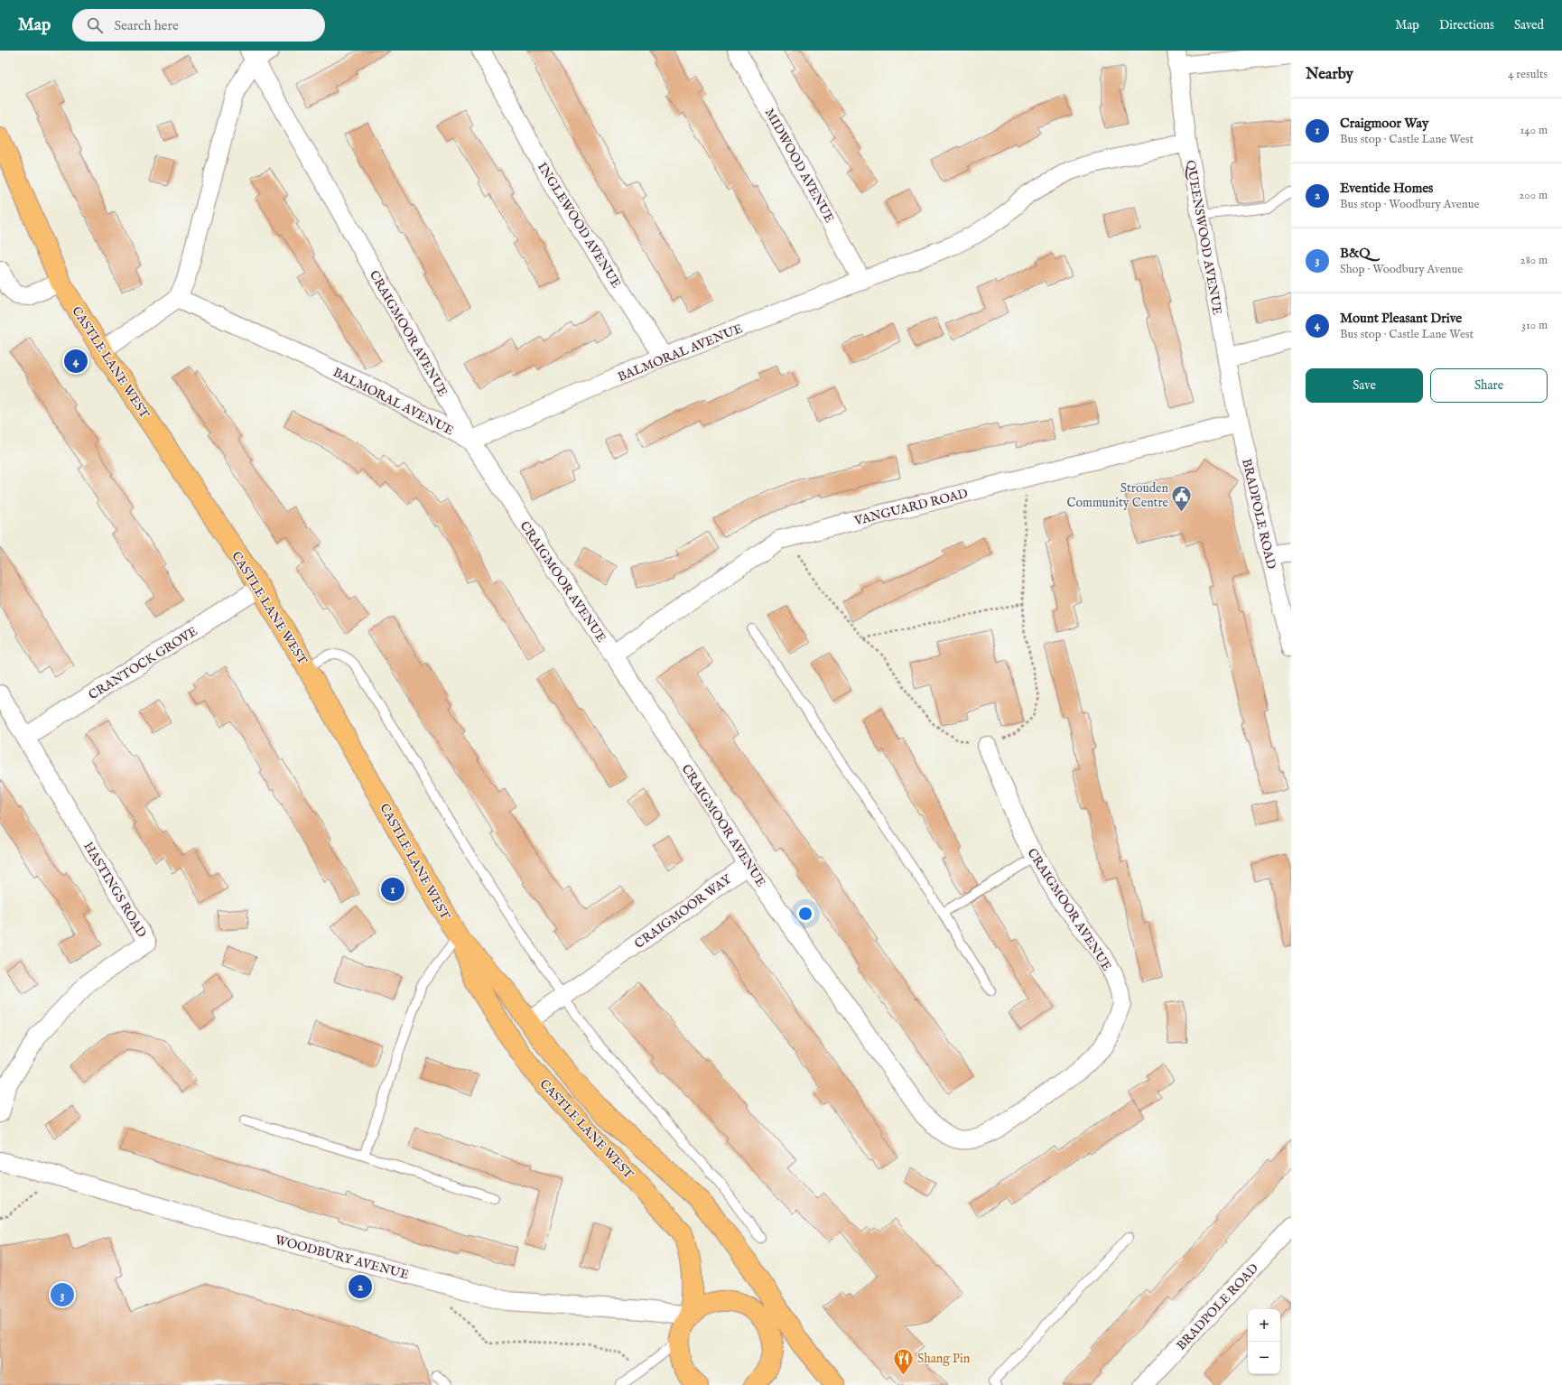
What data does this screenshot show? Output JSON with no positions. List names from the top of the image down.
{
  "streets": {
    "main road": ["CASTLE LANE WEST"],
    "street": [
      "MIDWOOD AVENUE",
      "INGLEWOOD AVENUE",
      "QUEENSWOOD AVENUE",
      "CRAIGMOOR AVENUE",
      "BALMORAL AVENUE",
      "VANGUARD ROAD",
      "BRADPOLE ROAD",
      "CRANTOCK GROVE",
      "HASTINGS ROAD",
      "CRAIGMOOR WAY",
      "WOODBURY AVENUE"
    ]
  },
  "crossings": [
    ["MIDWOOD AVENUE", "BALMORAL AVENUE"],
    ["INGLEWOOD AVENUE", "BALMORAL AVENUE"],
    ["QUEENSWOOD AVENUE", "BALMORAL AVENUE"],
    ["QUEENSWOOD AVENUE", "VANGUARD ROAD"],
    ["QUEENSWOOD AVENUE", "BRADPOLE ROAD"],
    ["CRAIGMOOR AVENUE", "BALMORAL AVENUE"],
    ["CRAIGMOOR AVENUE", "VANGUARD ROAD"],
    ["CRAIGMOOR AVENUE", "CRAIGMOOR WAY"],
    ["CASTLE LANE WEST", "CRANTOCK GROVE"],
    ["CASTLE LANE WEST", "CRAIGMOOR WAY"],
    ["CASTLE LANE WEST", "WOODBURY AVENUE"],
    ["VANGUARD ROAD", "BRADPOLE ROAD"],
    ["CRANTOCK GROVE", "HASTINGS ROAD"]
  ],
  "places": {
    "public building": ["Strouden Community Centre"],
    "restaurant": ["Shang Pin"]
  },
  "page": {
    "header": "Map",
    "search": "Search here",
    "nav": ["Map", "Directions", "Saved"],
    "heading": ["Nearby", "4 results"],
    "list": [
      {
        "mark": "1",
        "name": "Craigmoor Way",
        "note": "Bus stop · Castle Lane West",
        "value": "140 m"
      },
      {
        "mark": "2",
        "name": "Eventide Homes",
        "note": "Bus stop · Woodbury Avenue",
        "value": "200 m"
      },
      {
        "mark": "3",
        "name": "B&Q",
        "note": "Shop · Woodbury Avenue",
        "value": "280 m"
      },
      {
        "mark": "4",
        "name": "Mount Pleasant Drive",
        "note": "Bus stop · Castle Lane West",
        "value": "310 m"
      }
    ],
    "pins": [
      "4",
      "1",
      "2",
      "3"
    ],
    "buttons": ["Save", "Share"],
    "map_buttons": ["+", "−"]
  }
}
